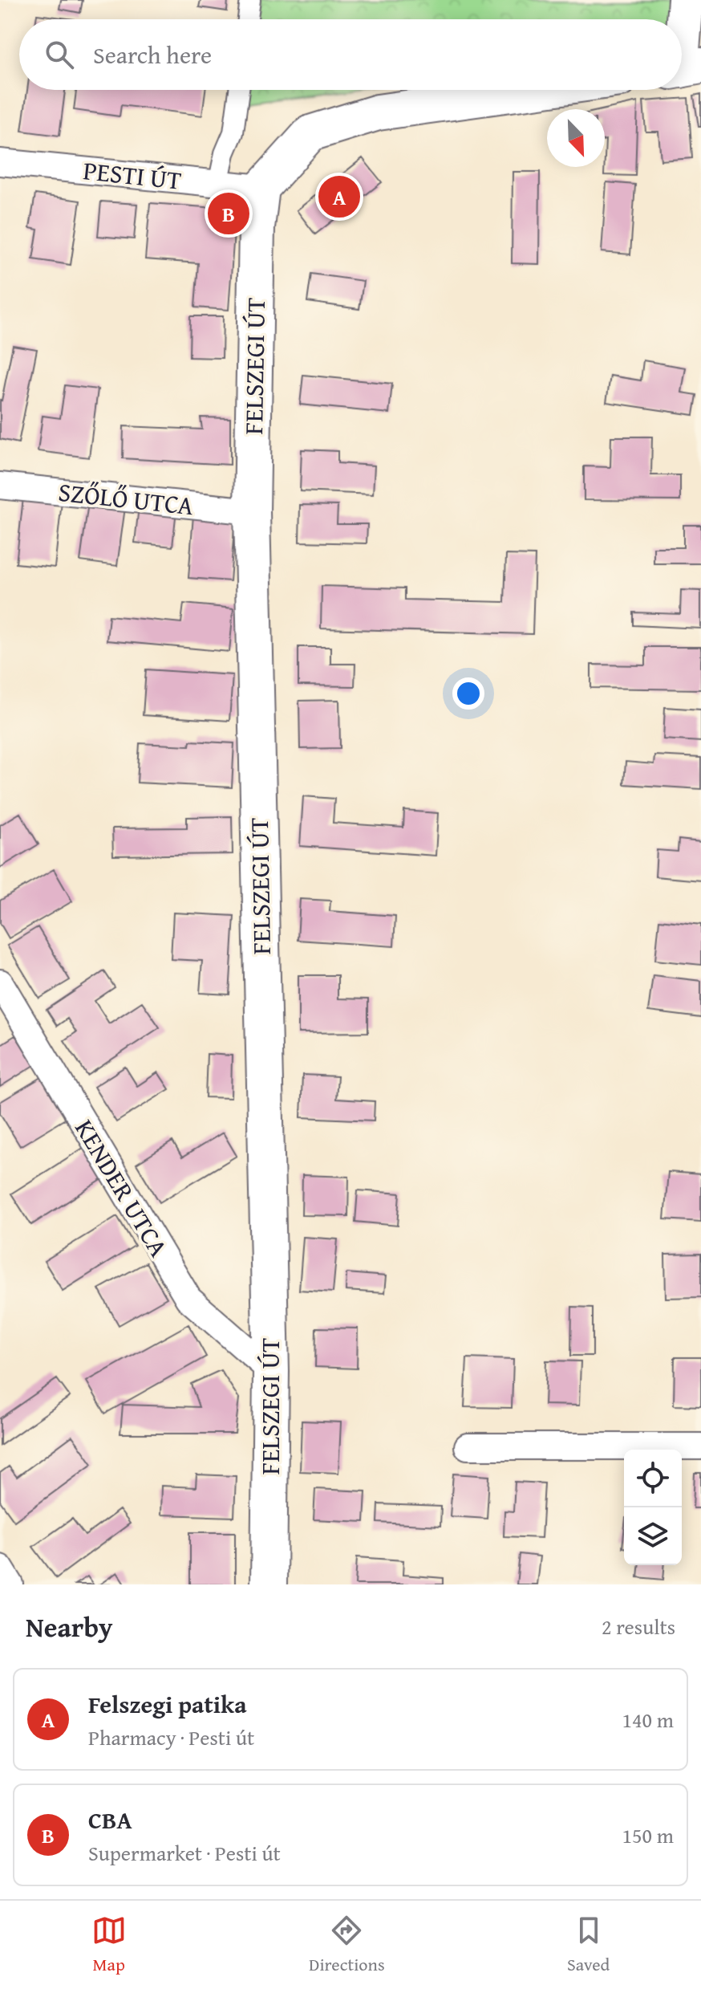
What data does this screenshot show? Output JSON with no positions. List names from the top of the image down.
{
  "streets": {
    "main road": ["FELSZEGI ÚT"],
    "street": ["PESTI ÚT", "SZŐLŐ UTCA", "KENDER UTCA"]
  },
  "crossings": [
    ["PESTI ÚT", "FELSZEGI ÚT"],
    ["FELSZEGI ÚT", "SZŐLŐ UTCA"],
    ["FELSZEGI ÚT", "KENDER UTCA"]
  ],
  "north": "bottom right",
  "page": {
    "search": "Search here",
    "pins": ["A", "B"],
    "heading": ["Nearby", "2 results"],
    "list": [
      {
        "mark": "A",
        "name": "Felszegi patika",
        "note": "Pharmacy · Pesti út",
        "value": "140 m"
      },
      {
        "mark": "B",
        "name": "CBA",
        "note": "Supermarket · Pesti út",
        "value": "150 m"
      }
    ],
    "nav": ["Map", "Directions", "Saved"]
  }
}
